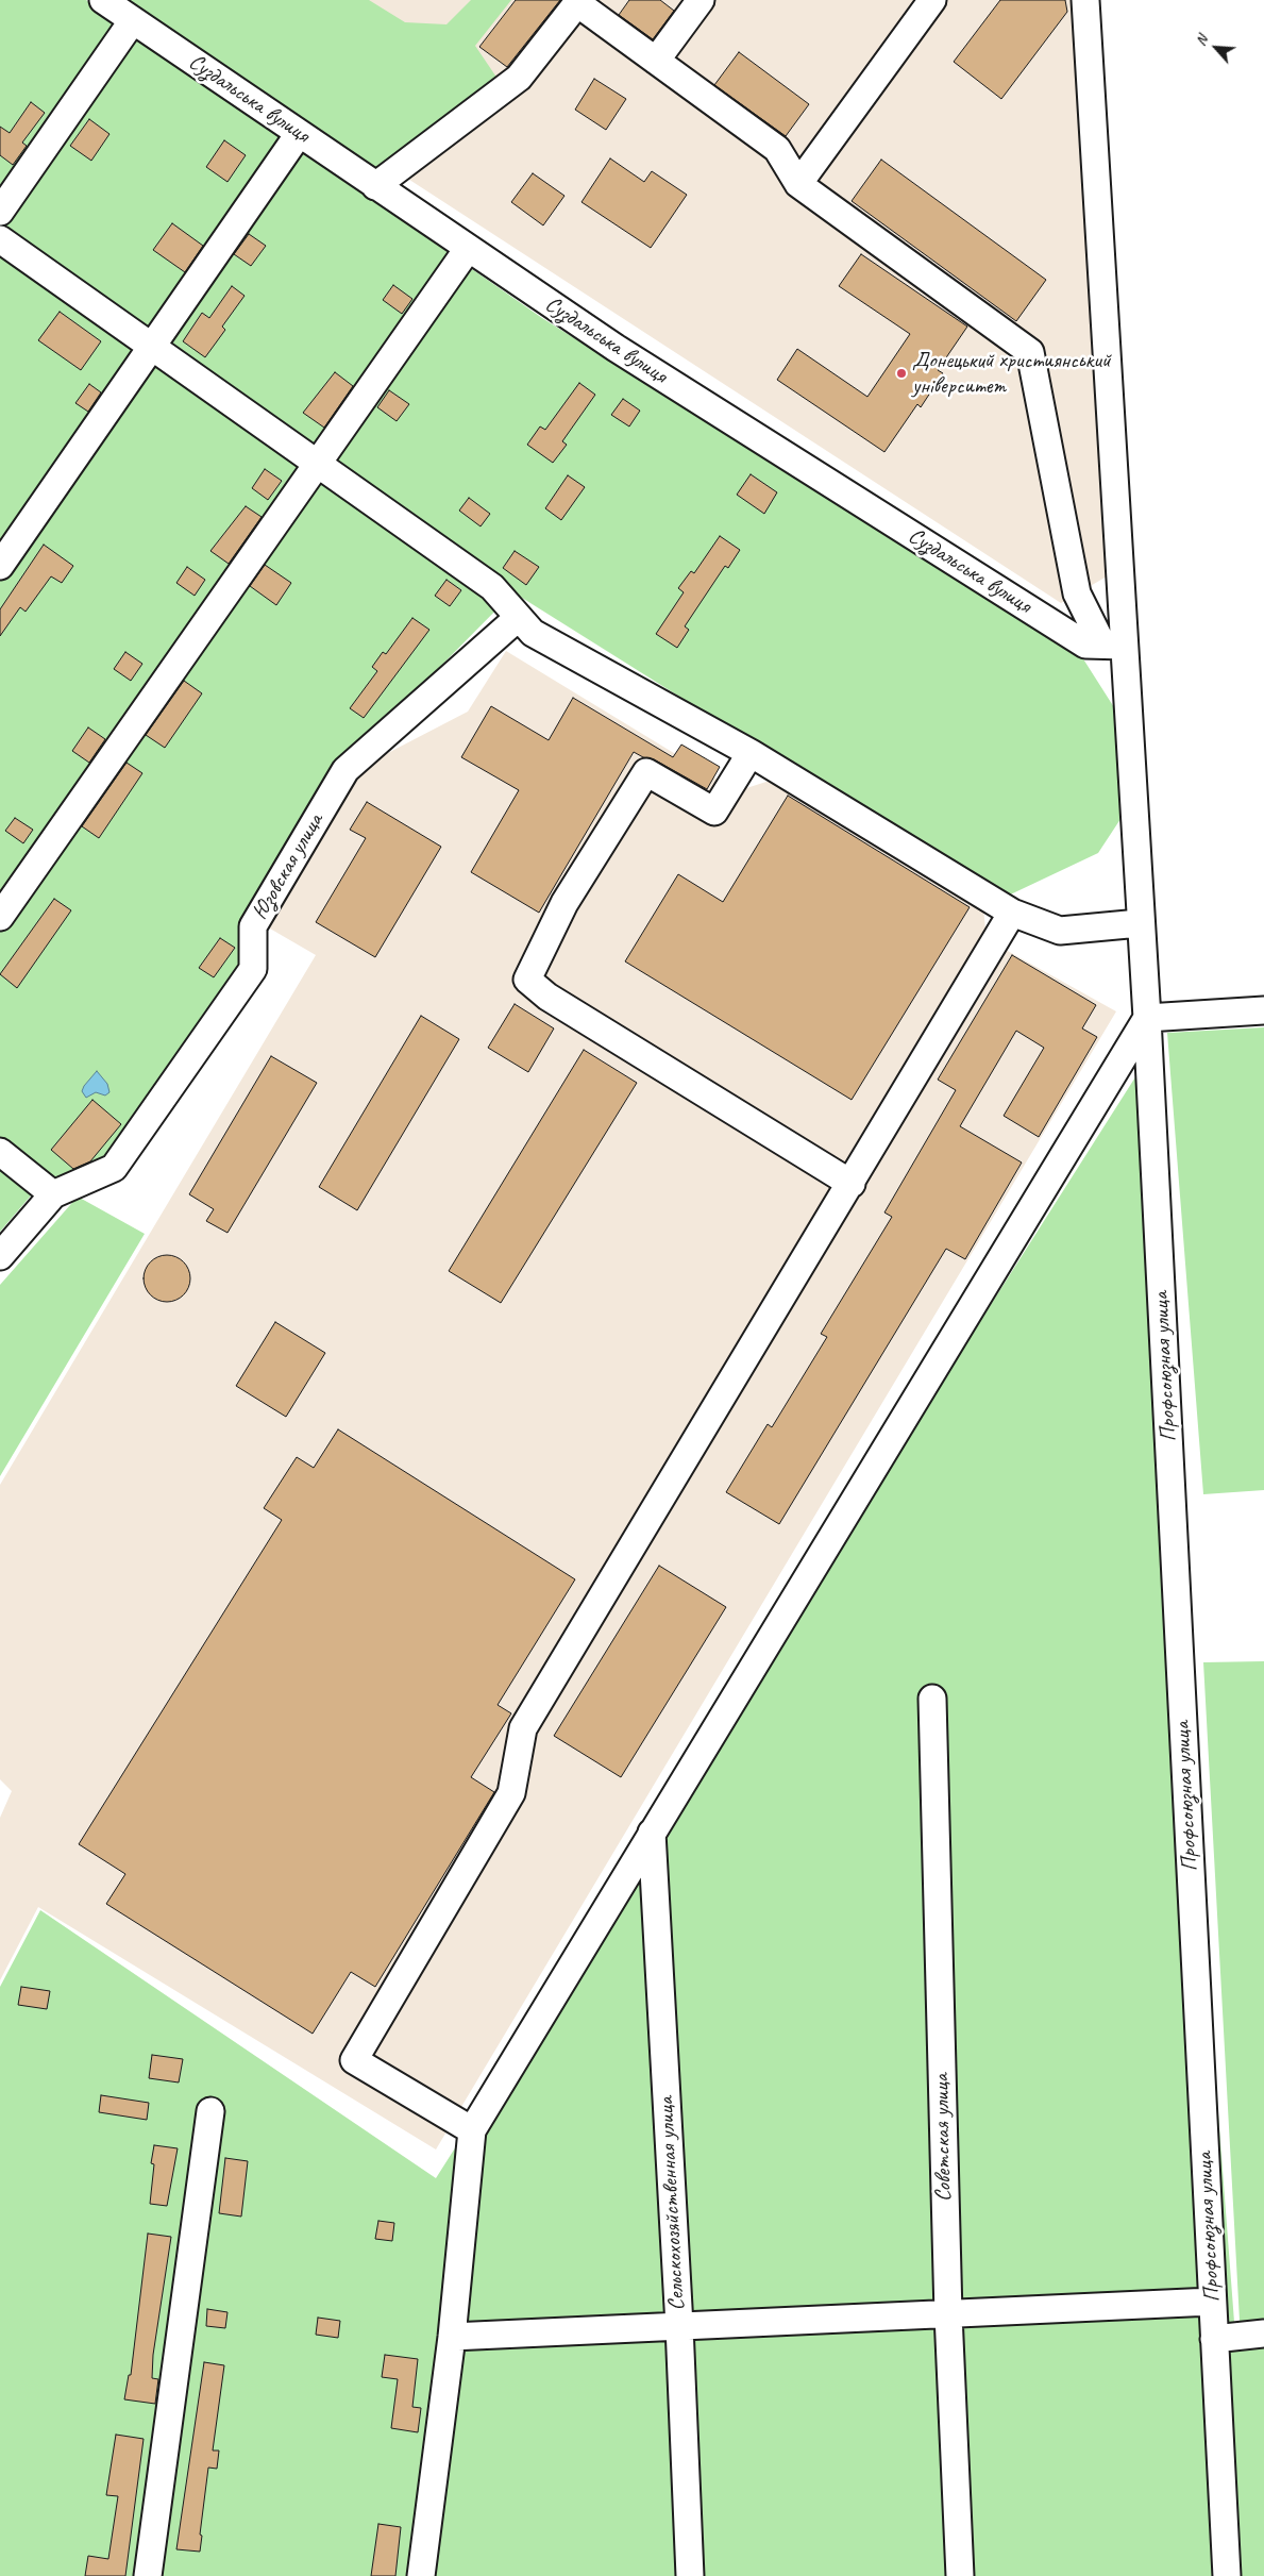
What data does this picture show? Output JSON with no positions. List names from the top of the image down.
{
  "streets": {
    "street": [
      "Суздальська вулиця",
      "Юзовская улица",
      "Профсоюзная улица",
      "Советская улица",
      "Сельскохозяйственная улица"
    ]
  },
  "crossings": [
    ["Суздальська вулиця", "Профсоюзная улица"]
  ],
  "places": ["Донецький християнський університет"],
  "north": "top left"
}
